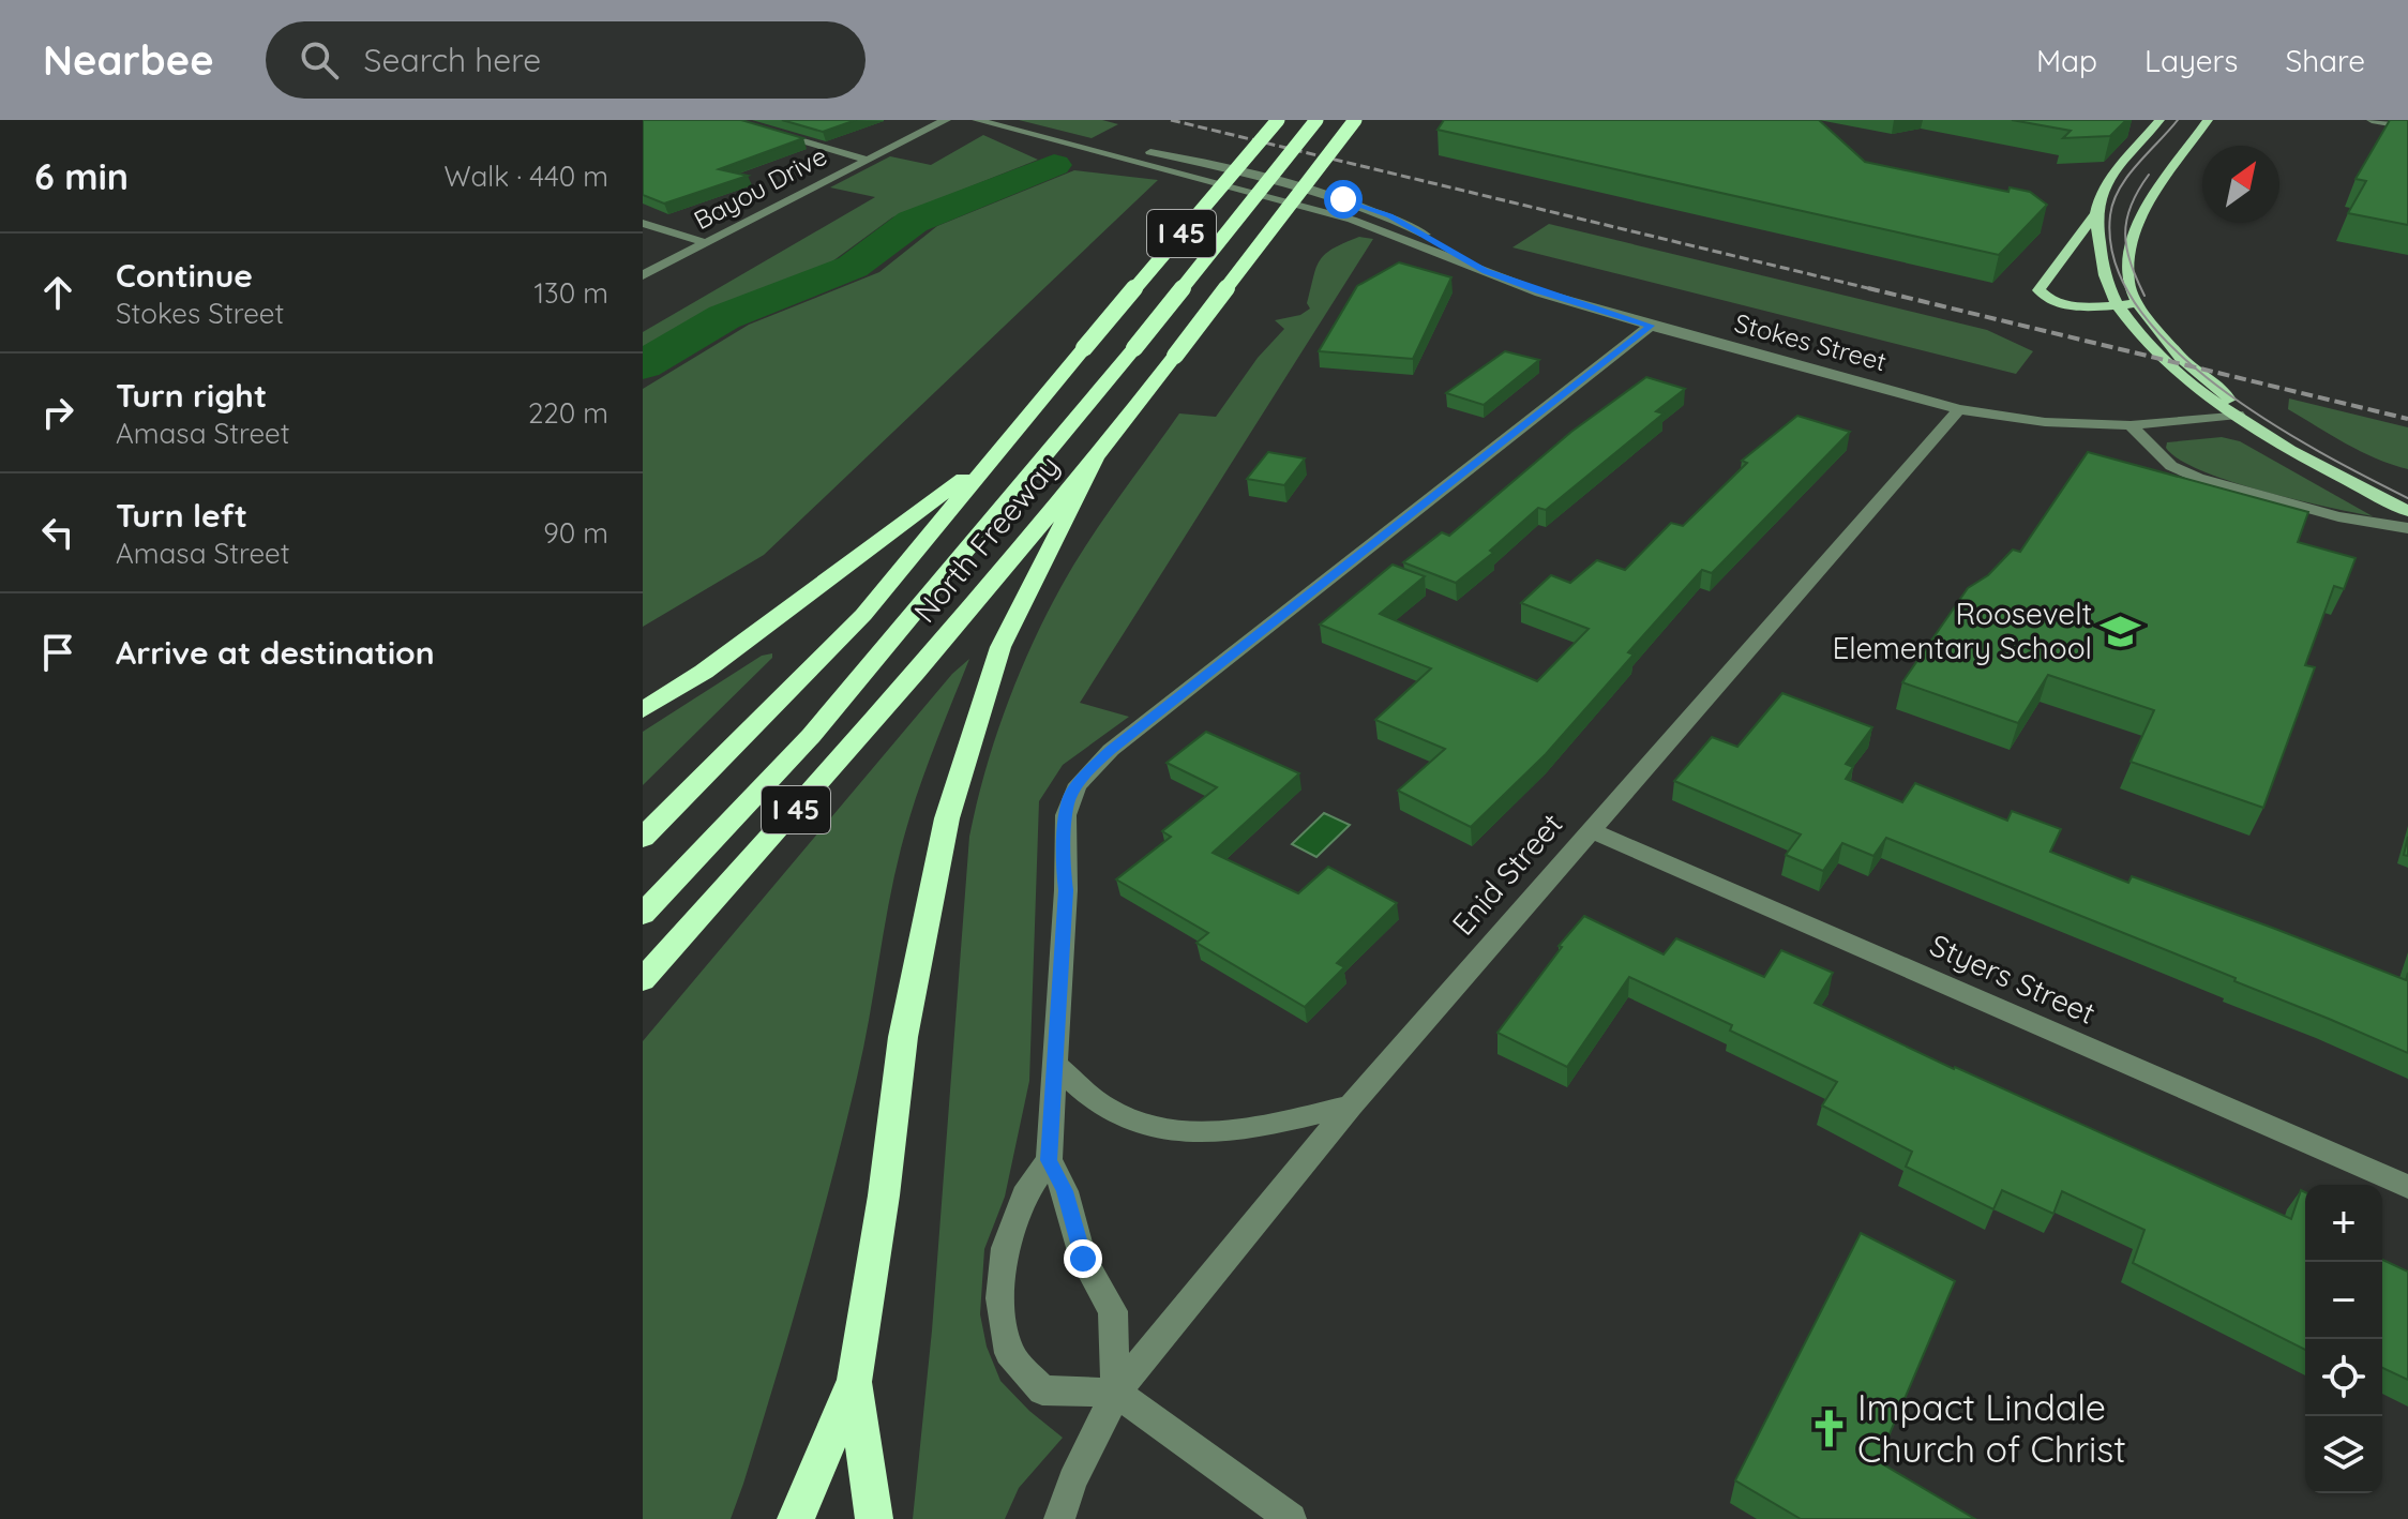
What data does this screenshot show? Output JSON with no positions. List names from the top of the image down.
{
  "streets": {
    "highway": ["I 45", "North Freeway"],
    "street": [
      "Bayou Drive",
      "Stokes Street",
      "Enid Street",
      "Styers Street"
    ]
  },
  "crossings": [
    ["Stokes Street", "Enid Street"],
    ["Enid Street", "Styers Street"]
  ],
  "places": {
    "school or university": ["Roosevelt Elementary School"],
    "church": ["Impact Lindale Church of Christ"]
  },
  "north": "top right",
  "page": {
    "header": "Nearbee",
    "search": "Search here",
    "nav": ["Map", "Layers", "Share"],
    "heading": ["6 min", "Walk · 440 m"],
    "list": [
      ["Continue", "Stokes Street", "130 m"],
      ["Turn right", "Amasa Street", "220 m"],
      ["Turn left", "Amasa Street", "90 m"],
      "Arrive at destination"
    ],
    "map_buttons": ["+", "−"]
  }
}
